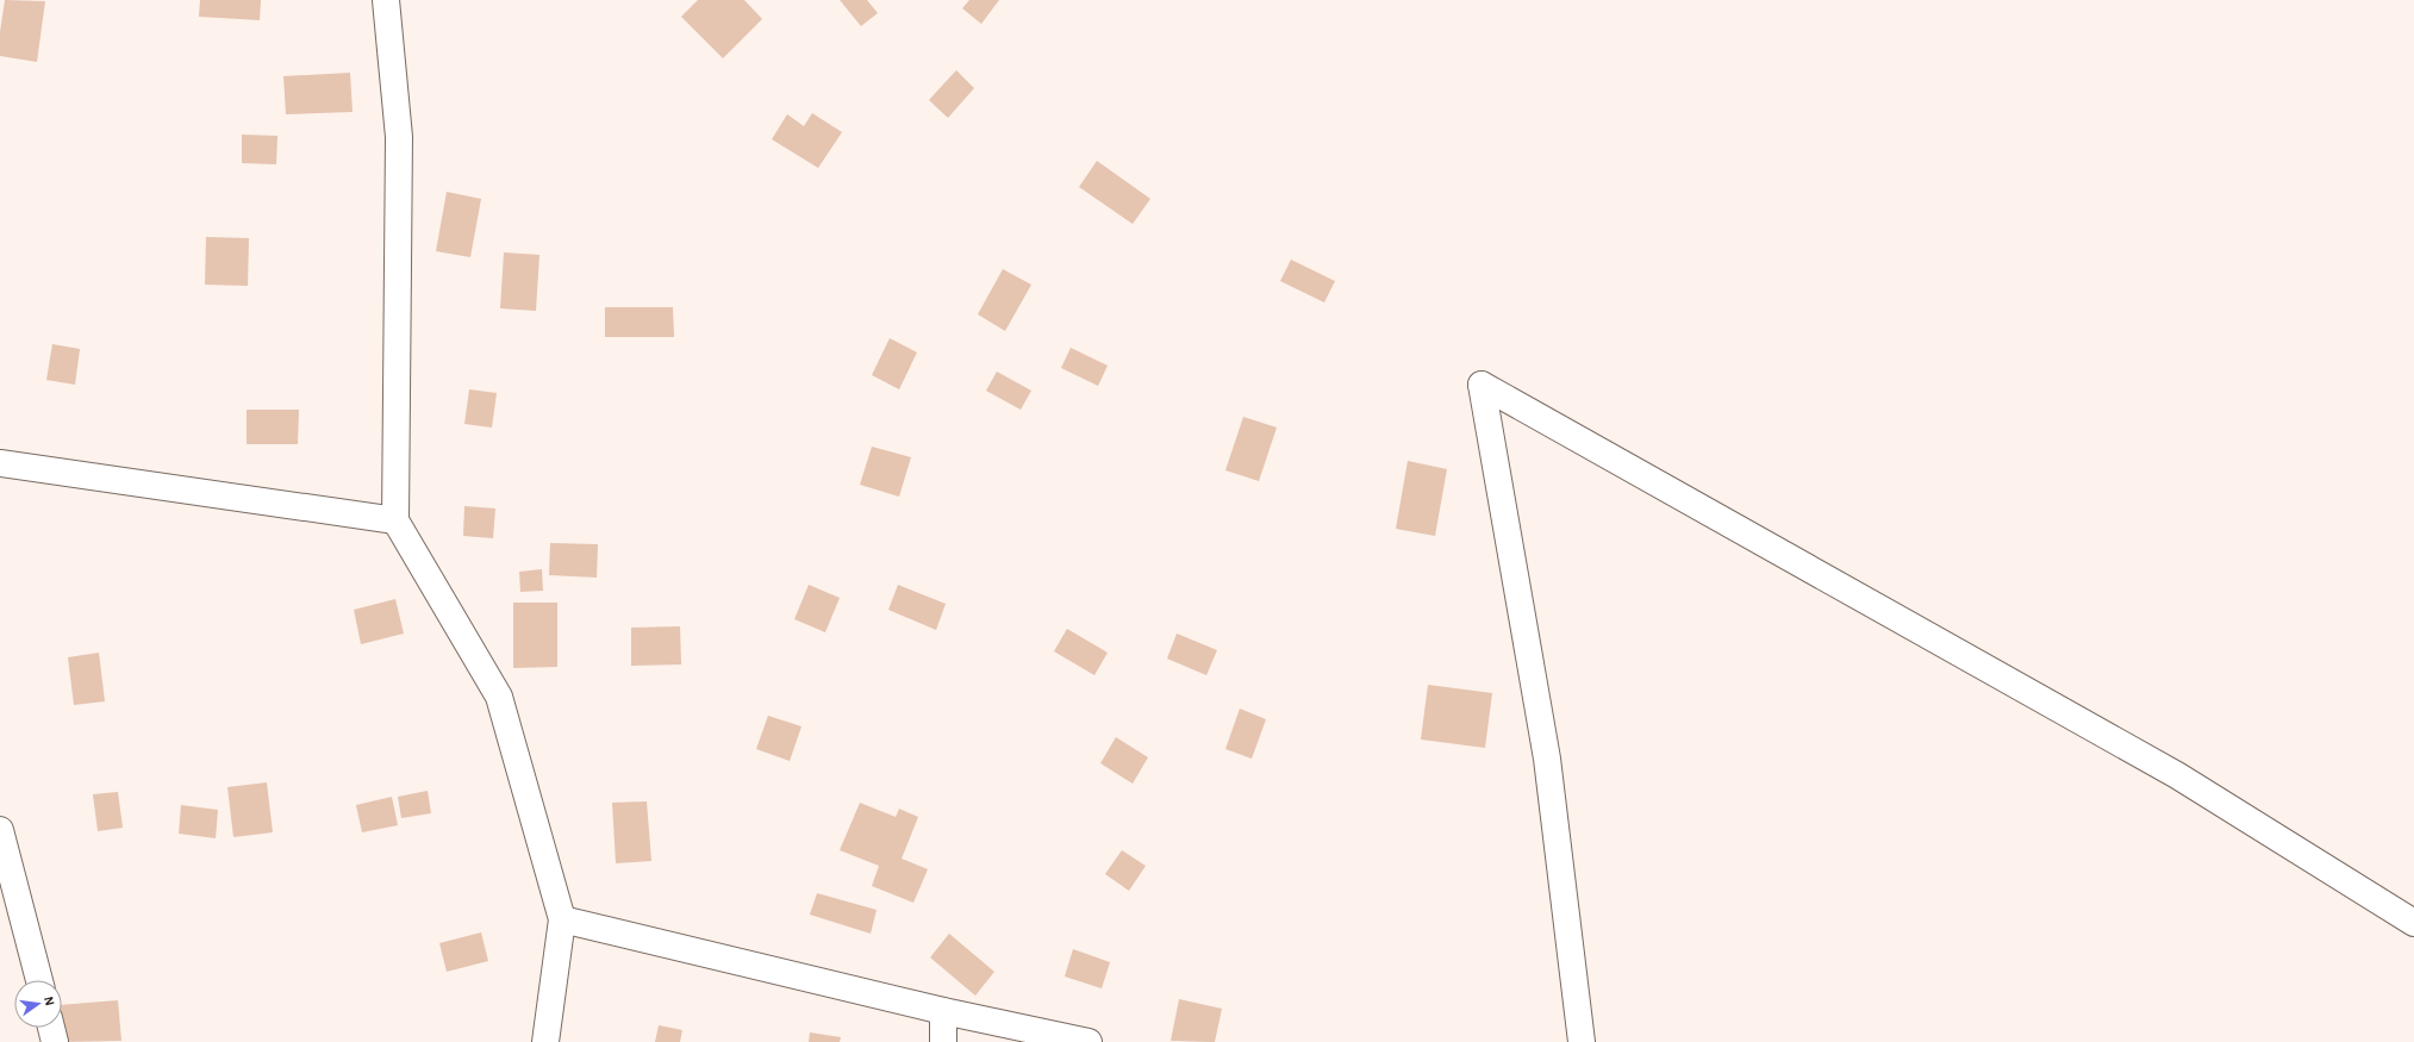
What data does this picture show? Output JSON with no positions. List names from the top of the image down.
{
  "north": "right"
}
